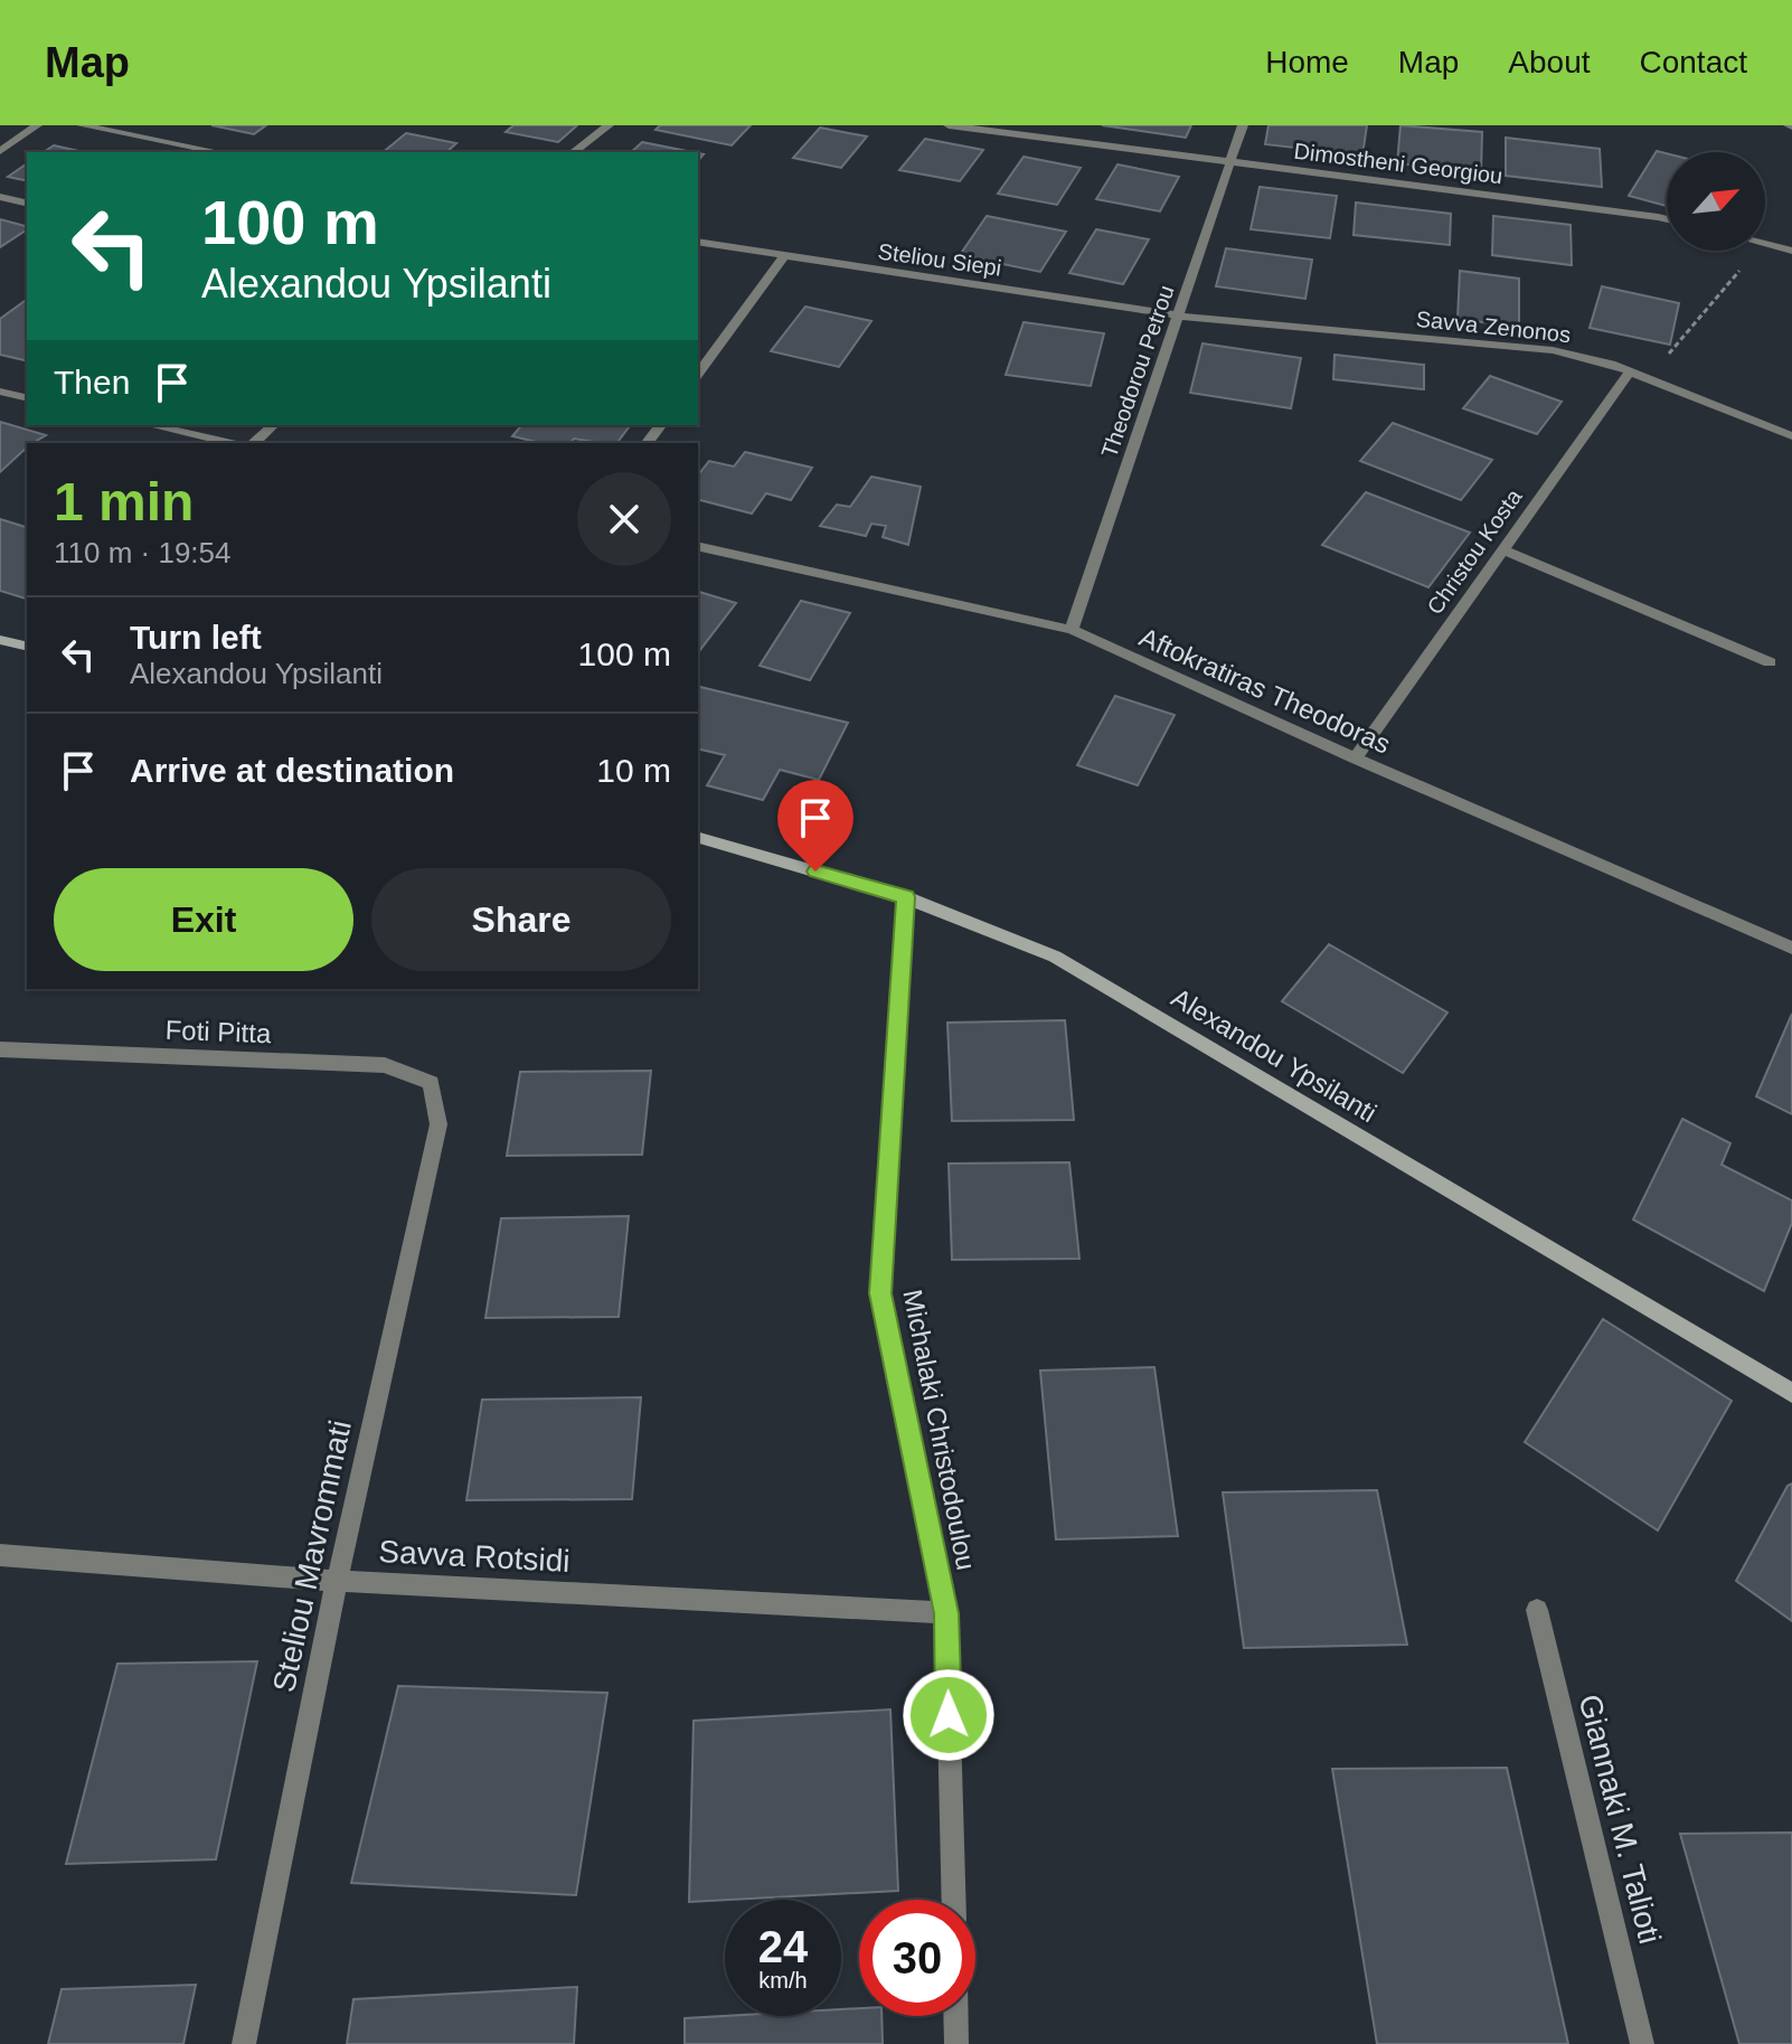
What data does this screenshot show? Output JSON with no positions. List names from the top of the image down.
{
  "streets": {
    "main road": ["Alexandou Ypsilanti"],
    "street": [
      "Dimostheni Georgiou",
      "Steliou Siepi",
      "Savva Zenonos",
      "Theodorou Petrou",
      "Christou Kosta",
      "Aftokratiras Theodoras",
      "Foti Pitta",
      "Michalaki Christodoulou",
      "Steliou Mavrommati",
      "Savva Rotsidi",
      "Giannaki M. Talioti"
    ]
  },
  "crossings": [
    ["Dimostheni Georgiou", "Theodorou Petrou"],
    ["Steliou Siepi", "Savva Zenonos"],
    ["Steliou Siepi", "Theodorou Petrou"],
    ["Savva Zenonos", "Theodorou Petrou"],
    ["Savva Zenonos", "Christou Kosta"],
    ["Theodorou Petrou", "Aftokratiras Theodoras"],
    ["Christou Kosta", "Aftokratiras Theodoras"],
    ["Foti Pitta", "Steliou Mavrommati"],
    ["Alexandou Ypsilanti", "Michalaki Christodoulou"],
    ["Michalaki Christodoulou", "Savva Rotsidi"],
    ["Steliou Mavrommati", "Savva Rotsidi"]
  ],
  "north": "top right",
  "page": {
    "header": "Map",
    "nav": [
      "Home",
      "Map",
      "About",
      "Contact"
    ],
    "turn": ["100 m", "Alexandou Ypsilanti"],
    "then": "Then",
    "heading": ["1 min", "110 m · 19:54"],
    "list": [
      {
        "name": "Turn left",
        "note": "Alexandou Ypsilanti",
        "value": "100 m"
      },
      {
        "name": "Arrive at destination",
        "value": "10 m"
      }
    ],
    "buttons": ["Exit", "Share"],
    "speed": "24 km/h",
    "limit": "30"
  }
}
